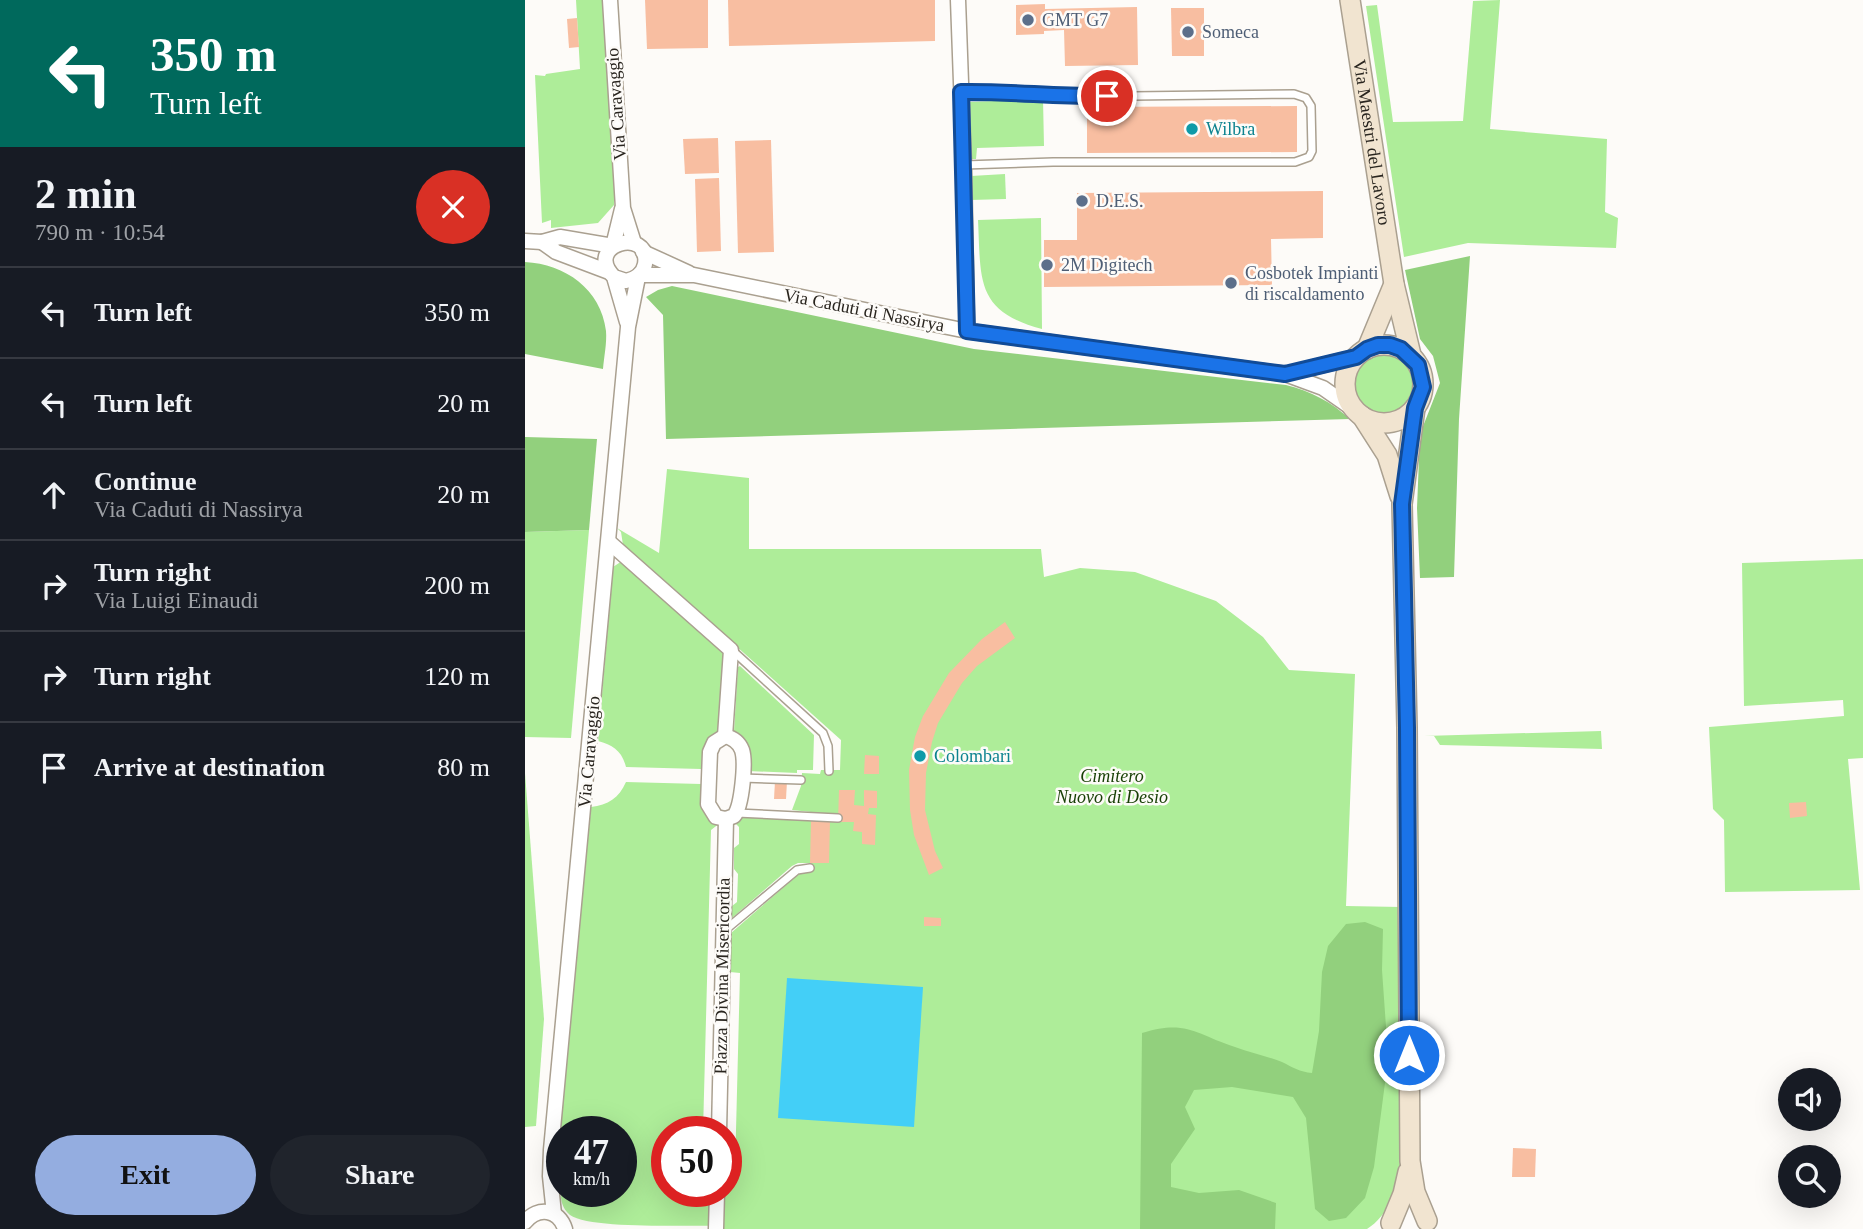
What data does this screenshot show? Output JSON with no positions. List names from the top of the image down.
{
  "streets": {
    "main road": ["Via Maestri del Lavoro"],
    "street": ["Via Caravaggio", "Via Caduti di Nassirya", "Piazza Divina Misericordia"]
  },
  "crossings": [
    ["Via Caravaggio", "Via Caduti di Nassirya"],
    ["Via Maestri del Lavoro", "Via Caduti di Nassirya"]
  ],
  "parks": ["Cimitero Nuovo di Desio"],
  "places": [
    "GMT G7",
    "Someca",
    "Wilbra",
    "D.E.S.",
    "2M Digitech",
    "Cosbotek Impianti di riscaldamento",
    "Colombari"
  ],
  "page": {
    "turn": ["350 m", "Turn left"],
    "heading": ["2 min", "790 m · 10:54"],
    "list": [
      {
        "name": "Turn left",
        "value": "350 m"
      },
      {
        "name": "Turn left",
        "value": "20 m"
      },
      {
        "name": "Continue",
        "note": "Via Caduti di Nassirya",
        "value": "20 m"
      },
      {
        "name": "Turn right",
        "note": "Via Luigi Einaudi",
        "value": "200 m"
      },
      {
        "name": "Turn right",
        "value": "120 m"
      },
      {
        "name": "Arrive at destination",
        "value": "80 m"
      }
    ],
    "speed": "47 km/h",
    "limit": "50",
    "buttons": ["Exit", "Share"]
  }
}
